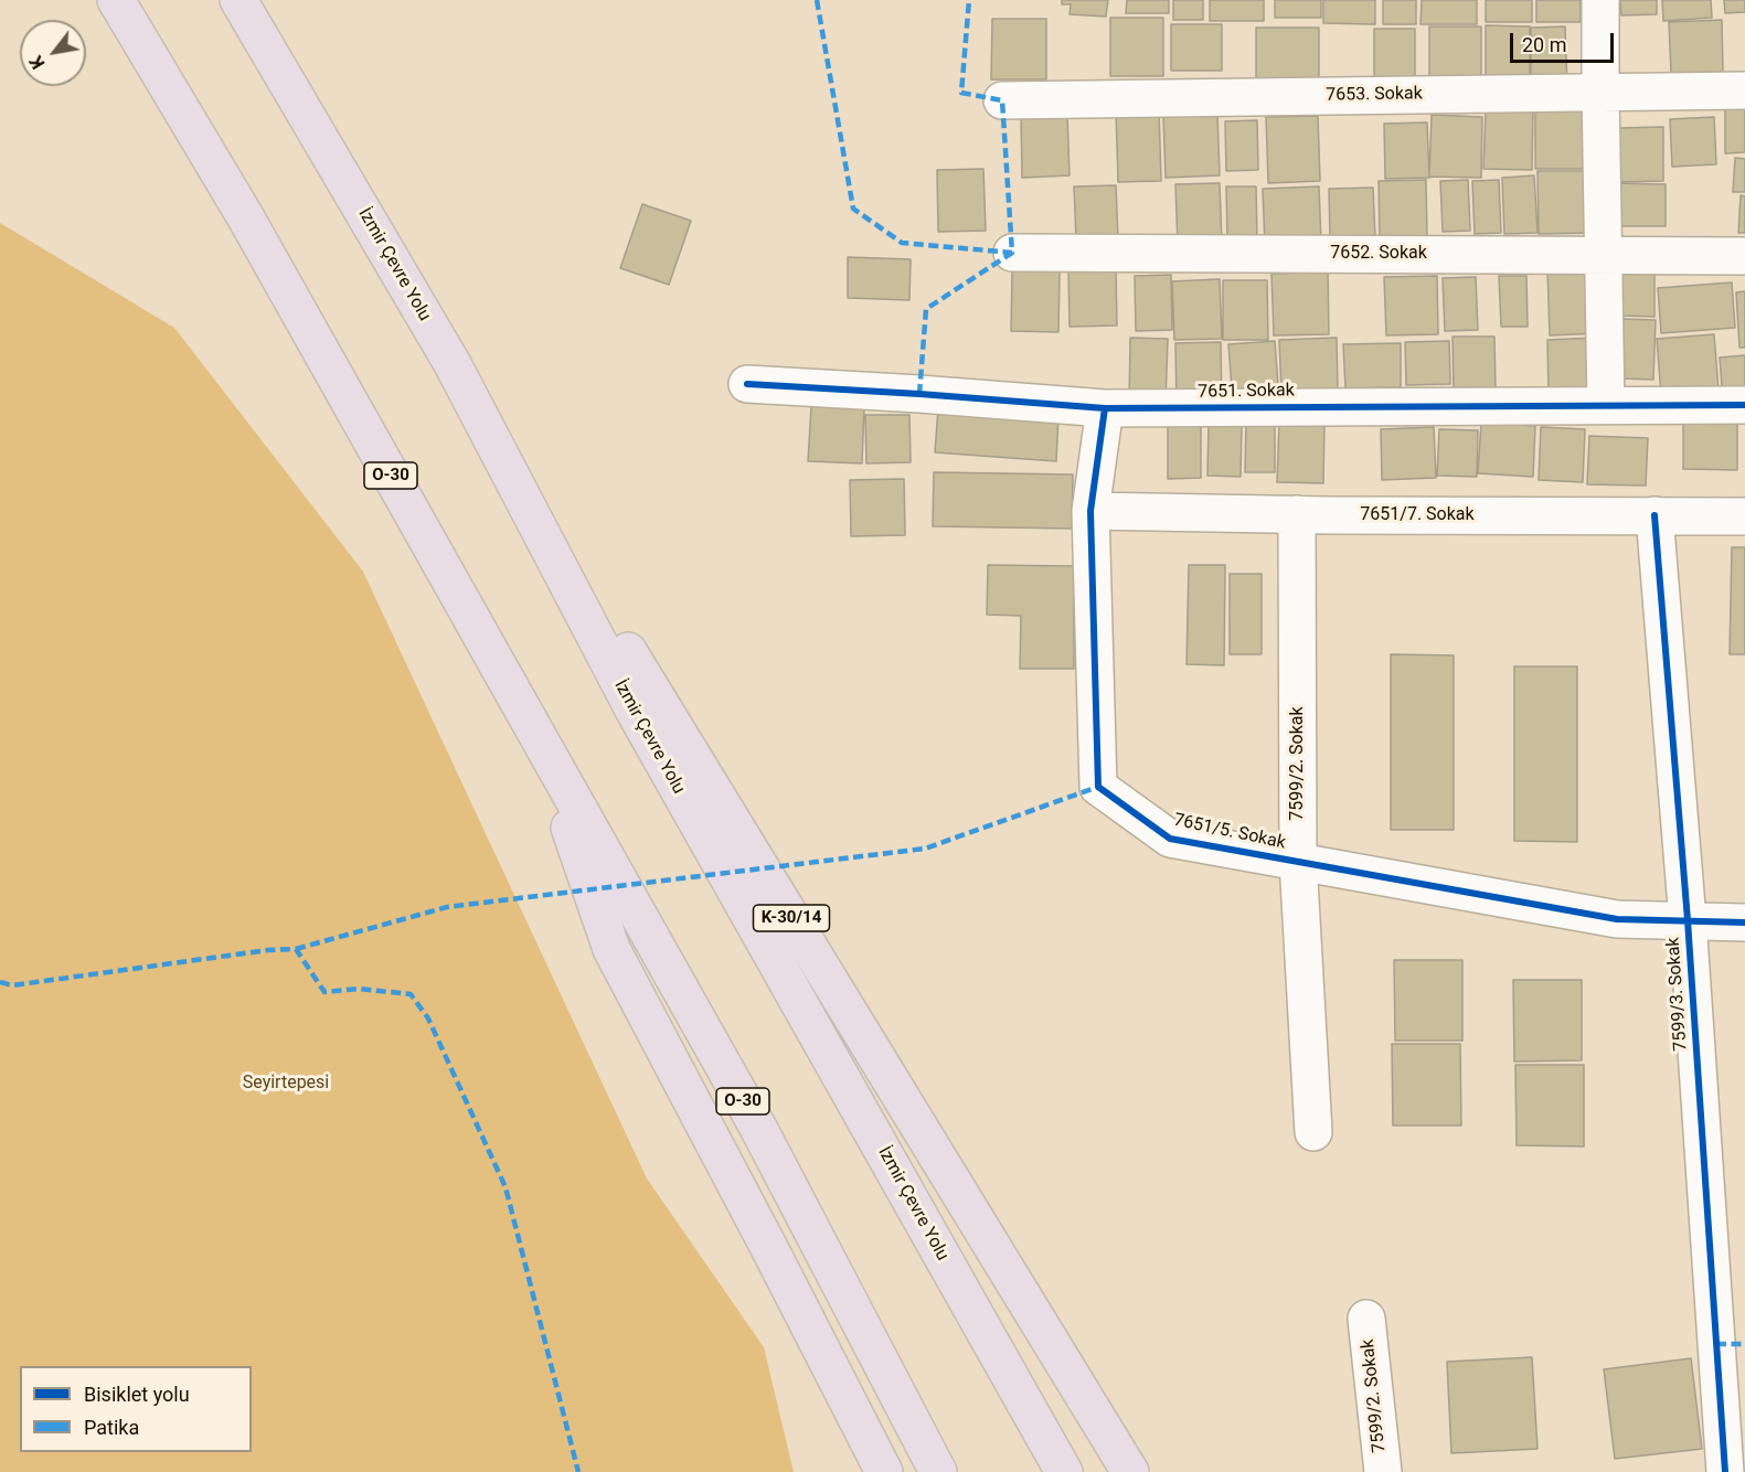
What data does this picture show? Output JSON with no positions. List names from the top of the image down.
{
  "streets": {
    "highway": ["İzmir Çevre Yolu", "O-30", "K-30/14"],
    "street": [
      "7653. Sokak",
      "7652. Sokak",
      "7651. Sokak",
      "7651/7. Sokak",
      "7599/2. Sokak",
      "7651/5. Sokak",
      "7599/3. Sokak"
    ]
  },
  "crossings": [
    ["İzmir Çevre Yolu", "K-30/14"],
    ["7651. Sokak", "7651/5. Sokak"],
    ["7651/7. Sokak", "7599/2. Sokak"],
    ["7651/7. Sokak", "7651/5. Sokak"],
    ["7651/7. Sokak", "7599/3. Sokak"],
    ["7599/2. Sokak", "7651/5. Sokak"],
    ["7651/5. Sokak", "7599/3. Sokak"]
  ],
  "parks": ["Seyirtepesi"],
  "legend": ["Bisiklet yolu", "Patika"],
  "scale_bar": "20 m",
  "north": "bottom left"
}
